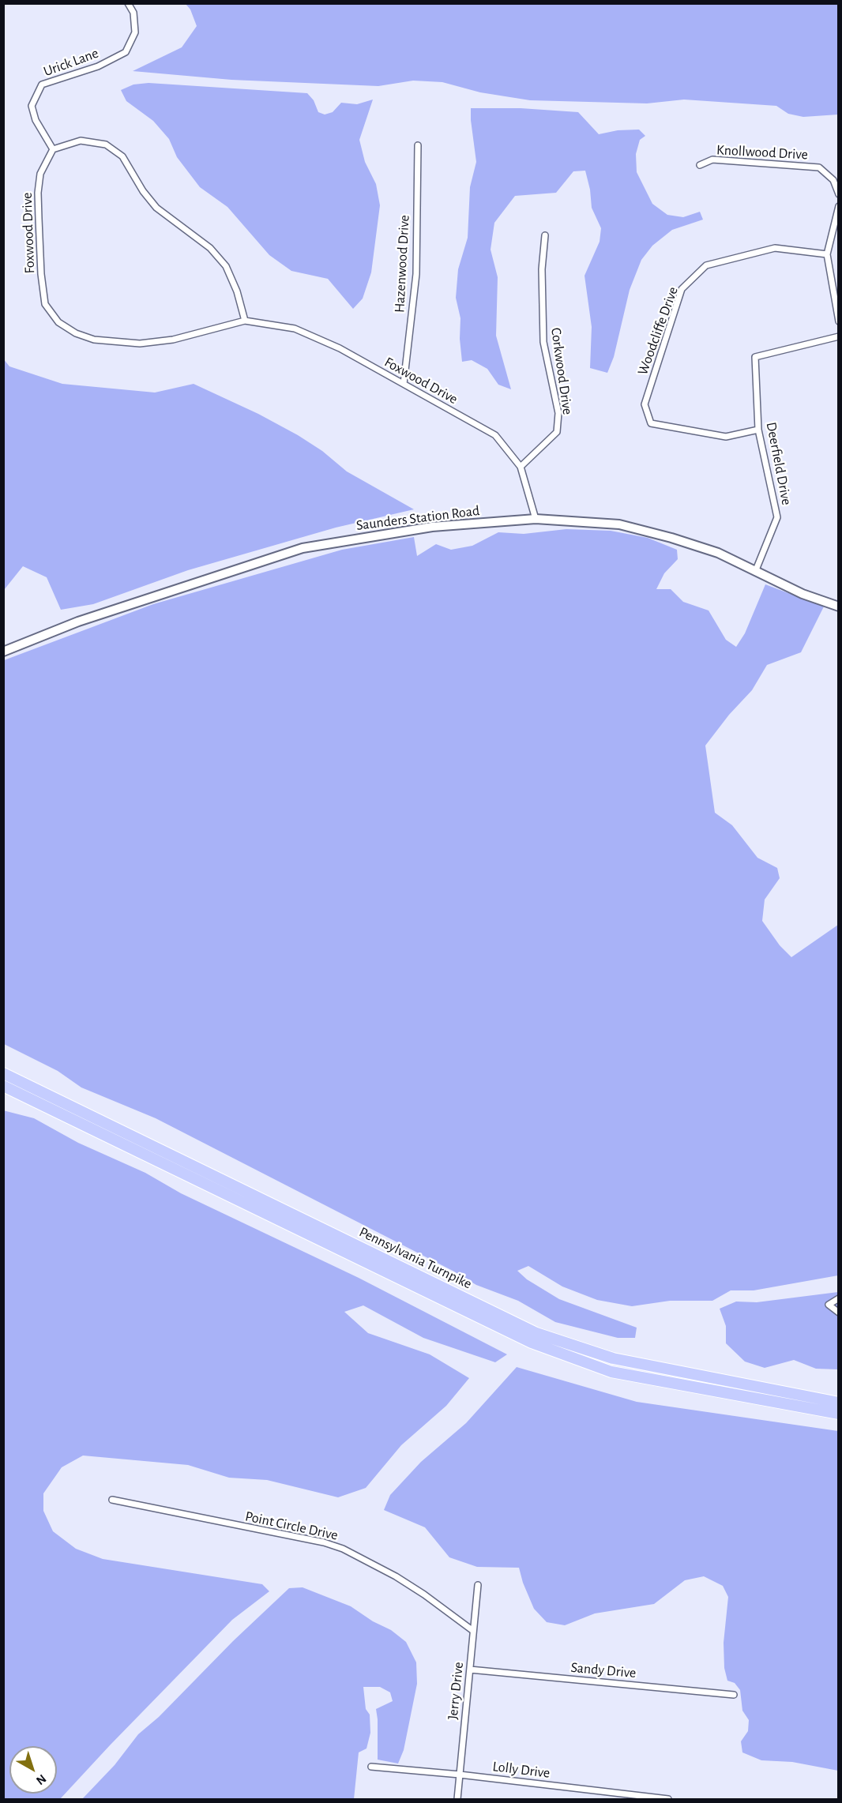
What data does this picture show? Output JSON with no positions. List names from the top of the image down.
{
  "streets": {
    "highway": ["Pennsylvania Turnpike"],
    "street": [
      "Urick Lane",
      "Knollwood Drive",
      "Foxwood Drive",
      "Hazenwood Drive",
      "Woodcliffe Drive",
      "Corkwood Drive",
      "Deerfield Drive",
      "Saunders Station Road",
      "Point Circle Drive",
      "Sandy Drive",
      "Jerry Drive",
      "Lolly Drive"
    ]
  },
  "crossings": [
    ["Urick Lane", "Foxwood Drive"],
    ["Foxwood Drive", "Hazenwood Drive"],
    ["Foxwood Drive", "Corkwood Drive"],
    ["Foxwood Drive", "Saunders Station Road"],
    ["Woodcliffe Drive", "Deerfield Drive"],
    ["Deerfield Drive", "Saunders Station Road"],
    ["Point Circle Drive", "Jerry Drive"],
    ["Sandy Drive", "Jerry Drive"],
    ["Jerry Drive", "Lolly Drive"]
  ],
  "north": "bottom right"
}
